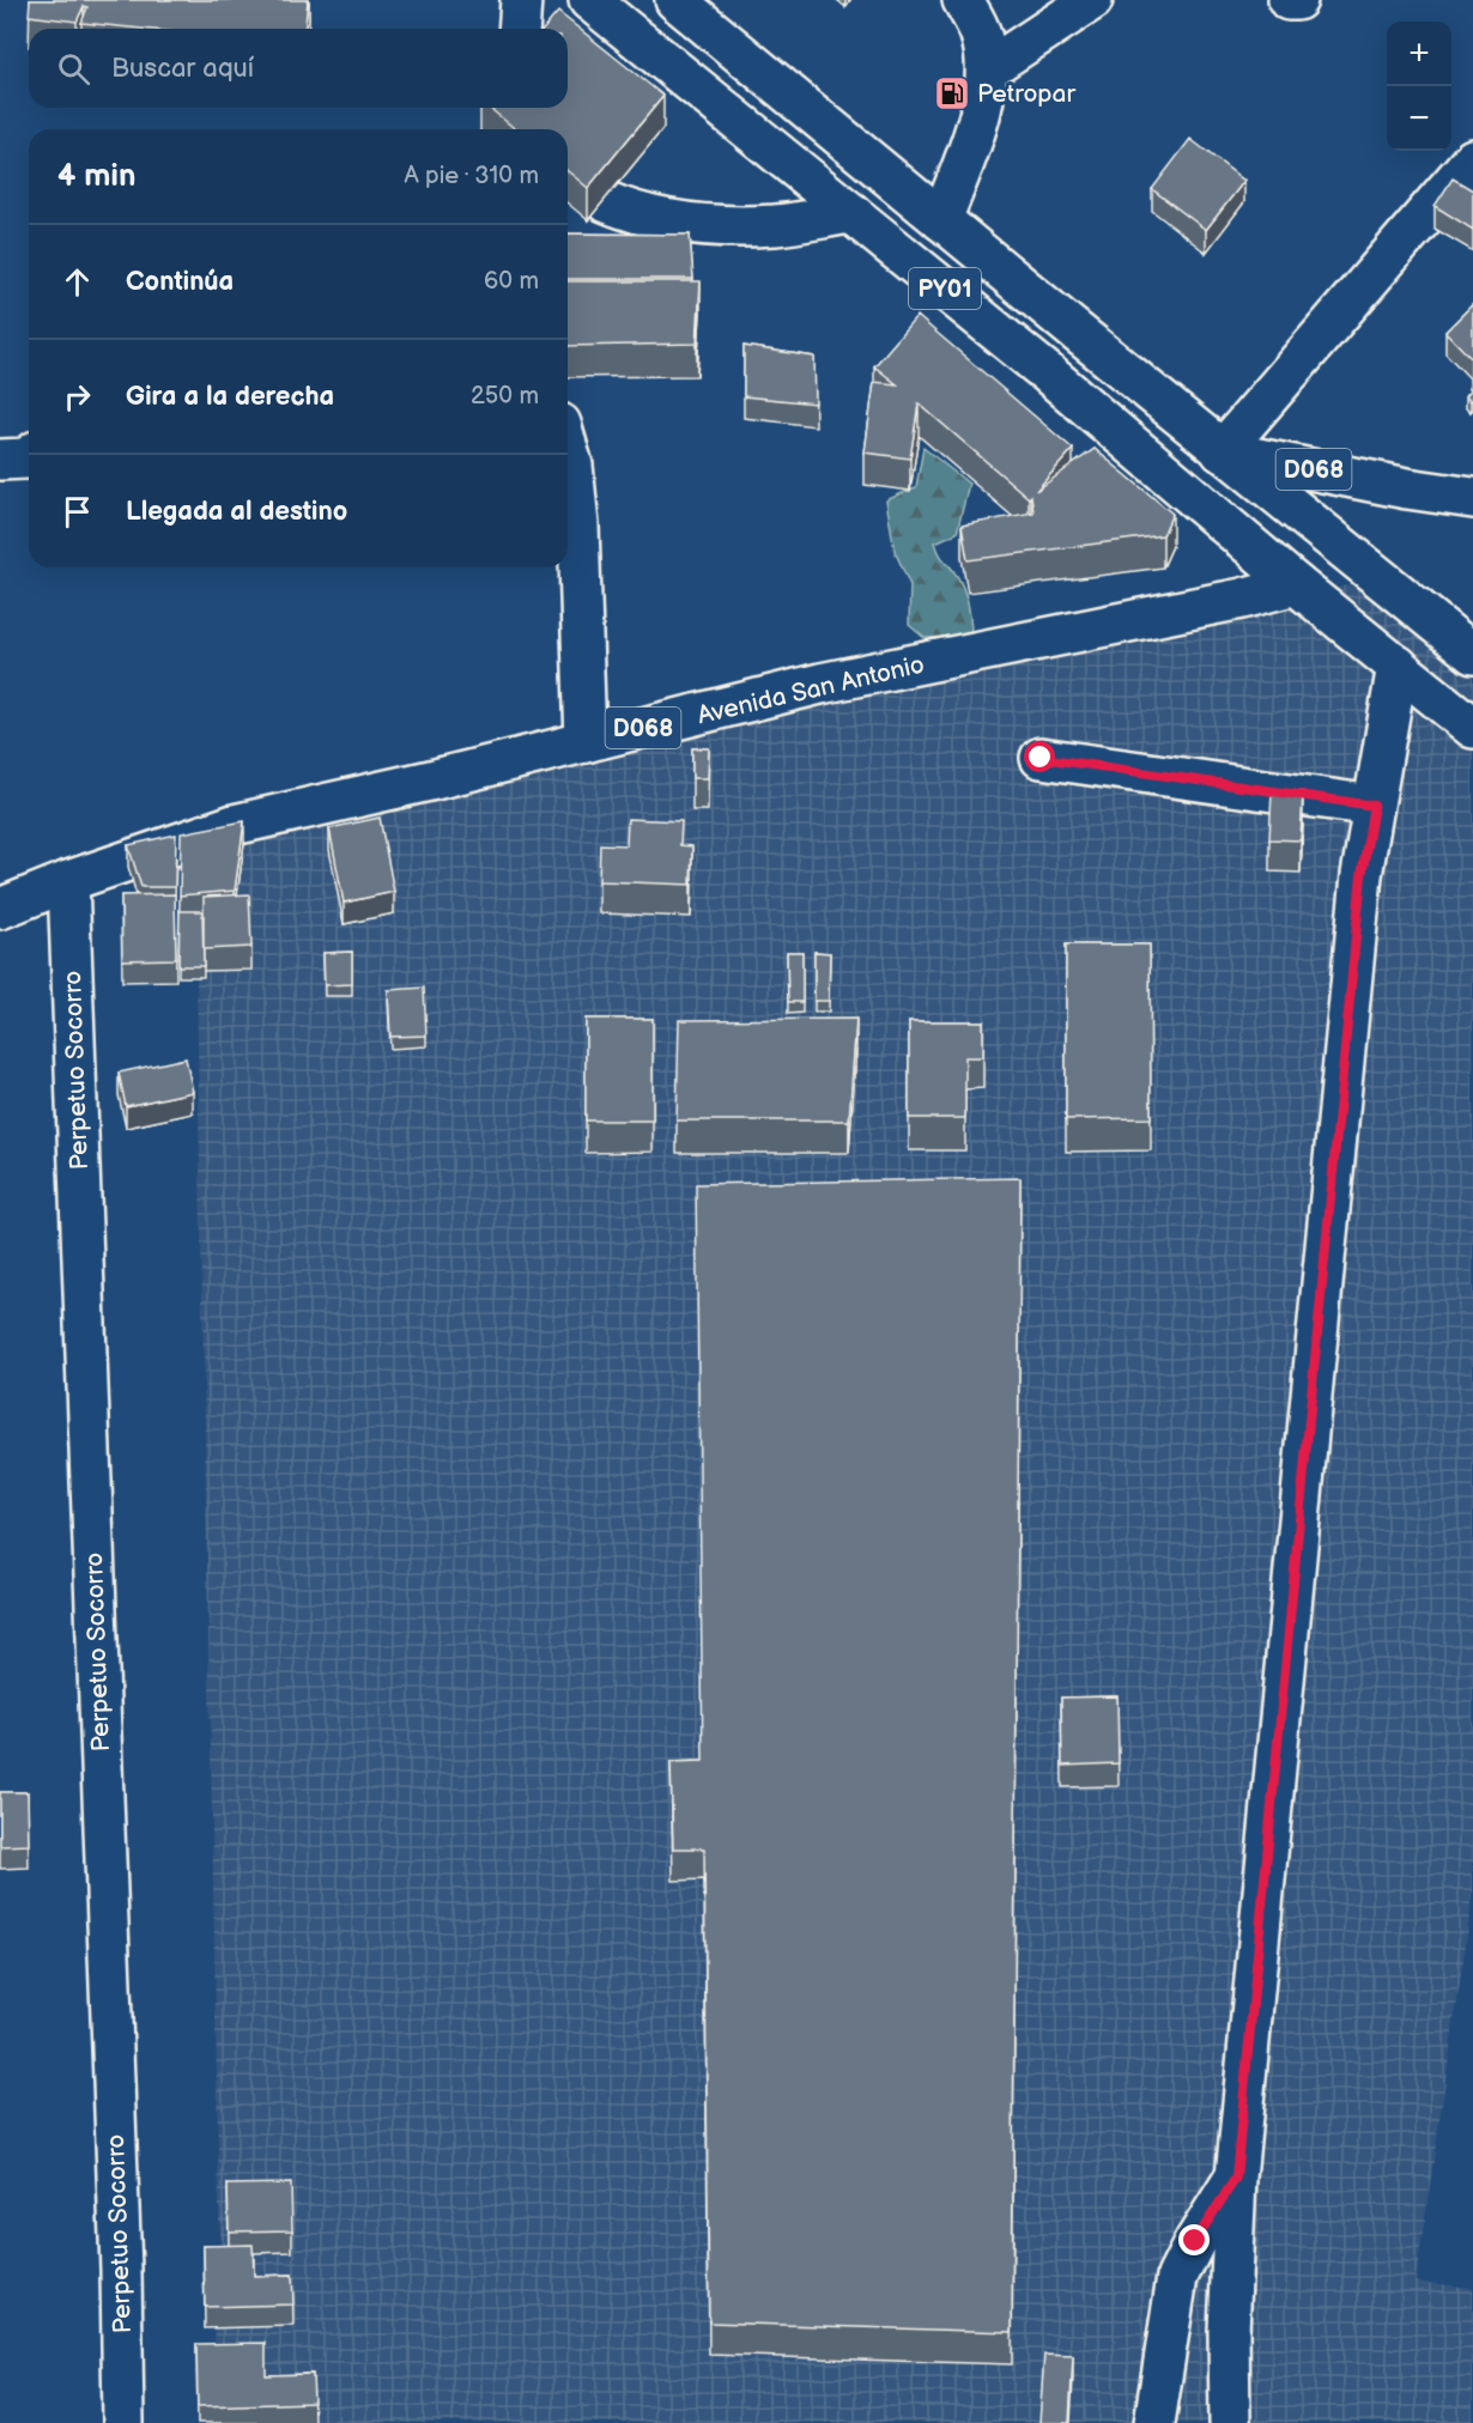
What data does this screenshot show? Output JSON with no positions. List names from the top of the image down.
{
  "streets": {
    "main road": [
      "PY01",
      "D068",
      "Avenida San Antonio",
      "Perpetuo Socorro"
    ]
  },
  "crossings": [
    ["PY01", "D068"],
    ["PY01", "Avenida San Antonio"],
    ["Avenida San Antonio", "Perpetuo Socorro"]
  ],
  "places": {
    "fuel station": ["Petropar"]
  },
  "page": {
    "map_buttons": ["+", "−"],
    "search": "Buscar aquí",
    "heading": ["4 min", "A pie · 310 m"],
    "list": [
      ["Continúa", "60 m"],
      ["Gira a la derecha", "250 m"],
      "Llegada al destino"
    ]
  }
}
